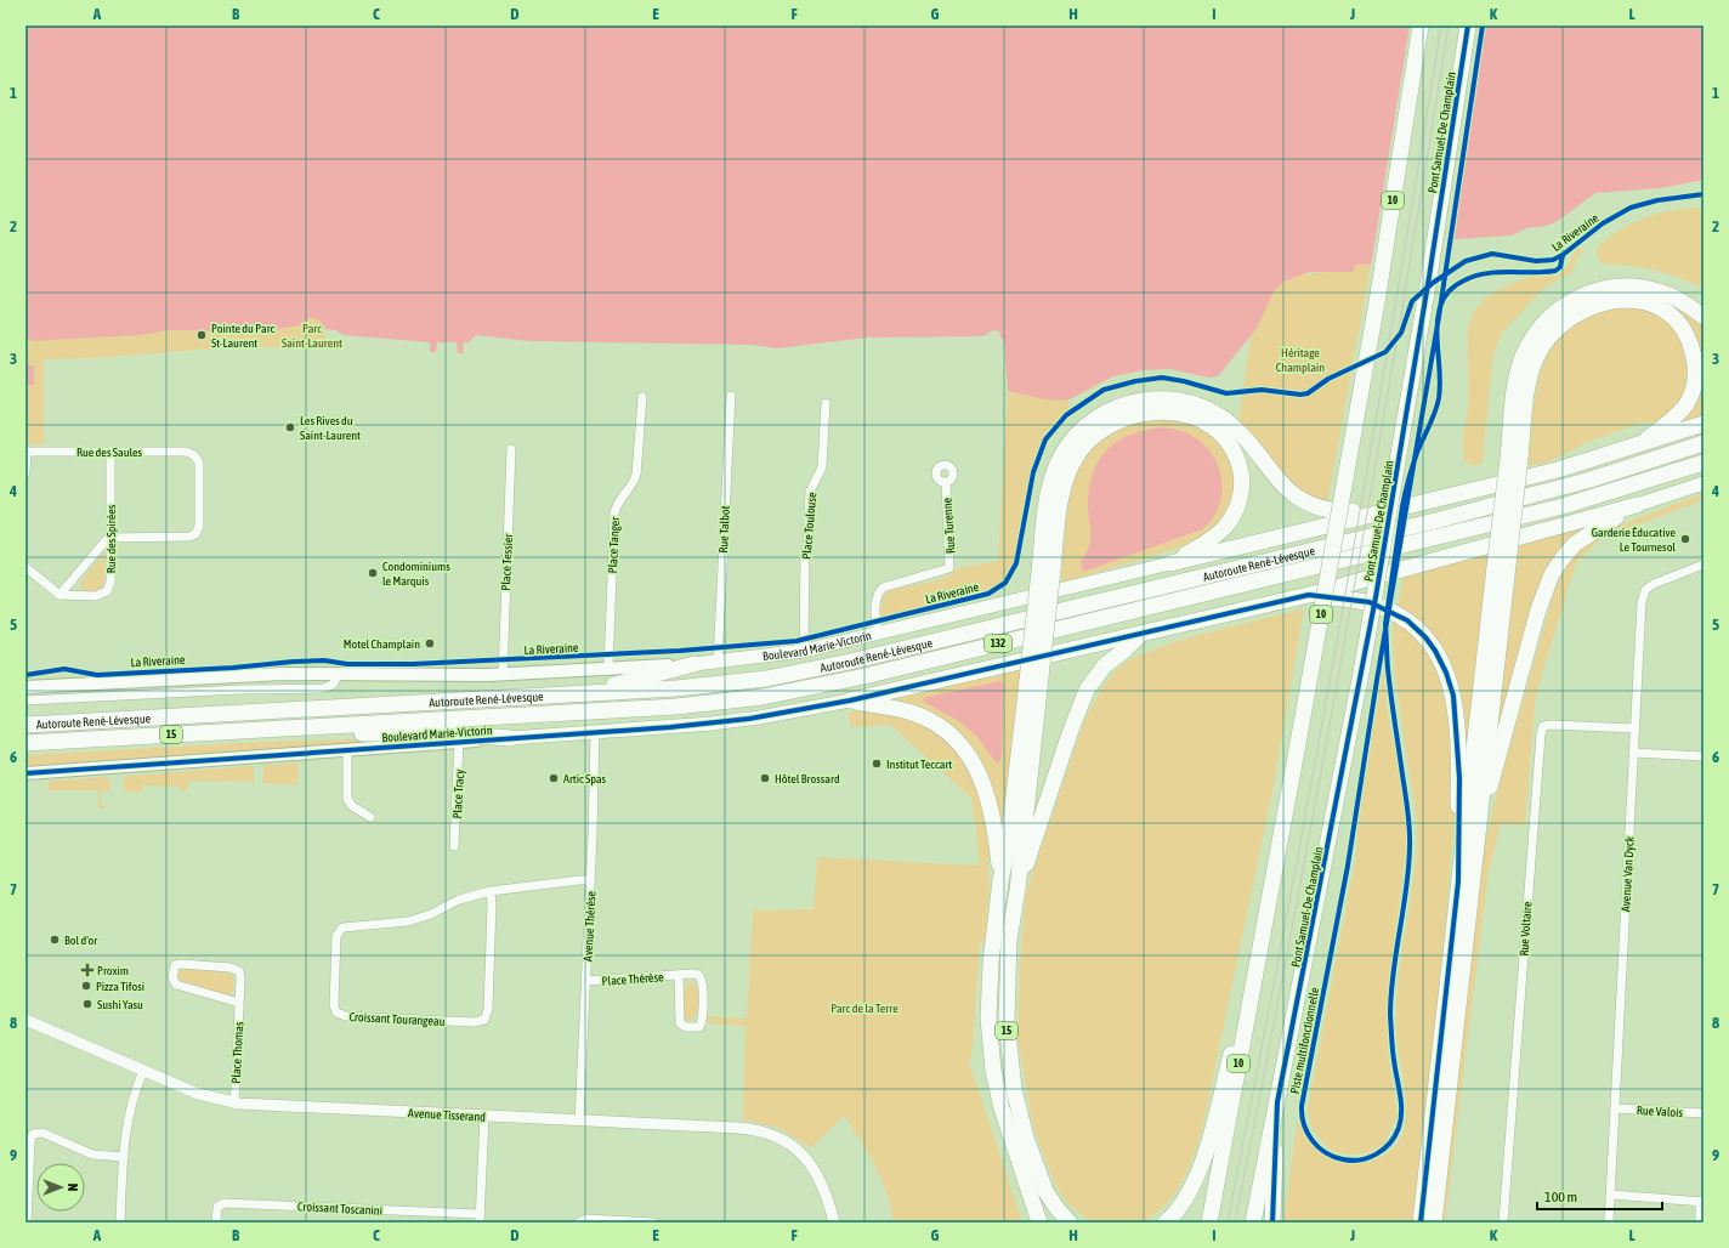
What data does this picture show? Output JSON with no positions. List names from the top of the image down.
{
  "streets": {
    "highway": [
      "Pont Samuel-De Champlain",
      "10",
      "Autoroute René-Lévesque",
      "132",
      "15"
    ],
    "main road": ["Boulevard Marie-Victorin"],
    "street": [
      "Rue des Saules",
      "Place Toulouse",
      "Rue Turenne",
      "Rue Talbot",
      "Rue des Spirées",
      "Place Tanger",
      "Place Tessier",
      "Place Tracy",
      "Avenue Van Dyck",
      "Avenue Thérèse",
      "Rue Voltaire",
      "Place Thérèse",
      "Croissant Tourangeau",
      "Place Thomas",
      "Rue Valois",
      "Avenue Tisserand",
      "Croissant Toscanini"
    ],
    "cycle path": ["La Riveraine", "Piste multifonctionnelle"]
  },
  "crossings": [
    ["Rue des Saules", "Rue des Spirées"],
    ["Place Toulouse", "Boulevard Marie-Victorin"],
    ["Rue Turenne", "Boulevard Marie-Victorin"],
    ["Rue Talbot", "Boulevard Marie-Victorin"],
    ["Place Tanger", "Boulevard Marie-Victorin"],
    ["Place Tessier", "Boulevard Marie-Victorin"],
    ["Boulevard Marie-Victorin", "Place Tracy"],
    ["Boulevard Marie-Victorin", "Avenue Thérèse"],
    ["Avenue Van Dyck", "Rue Voltaire"],
    ["Avenue Van Dyck", "Rue Valois"],
    ["Avenue Thérèse", "Place Thérèse"],
    ["Avenue Thérèse", "Croissant Tourangeau"],
    ["Avenue Thérèse", "Avenue Tisserand"],
    ["Place Thomas", "Avenue Tisserand"],
    ["Avenue Tisserand", "Croissant Toscanini"]
  ],
  "parks": ["Parc Saint-Laurent", "Héritage Champlain", "Parc de la Terre"],
  "places": {
    "other": [
      "Pointe du Parc St-Laurent",
      "Les Rives du Saint-Laurent",
      "Garderie Éducative Le Tournesol",
      "Condominiums le Marquis",
      "Motel Champlain",
      "Institut Teccart",
      "Artic Spas",
      "Hôtel Brossard",
      "Bol d'or",
      "Pizza Tifosi",
      "Sushi Yasu"
    ],
    "health": ["Proxim"]
  },
  "scale_bar": "100 m",
  "north": "right",
  "grid": {
    "columns": [
      "A",
      "B",
      "C",
      "D",
      "E",
      "F",
      "G",
      "H",
      "I",
      "J",
      "K",
      "L"
    ],
    "rows": [
      "1",
      "2",
      "3",
      "4",
      "5",
      "6",
      "7",
      "8",
      "9"
    ]
  }
}
